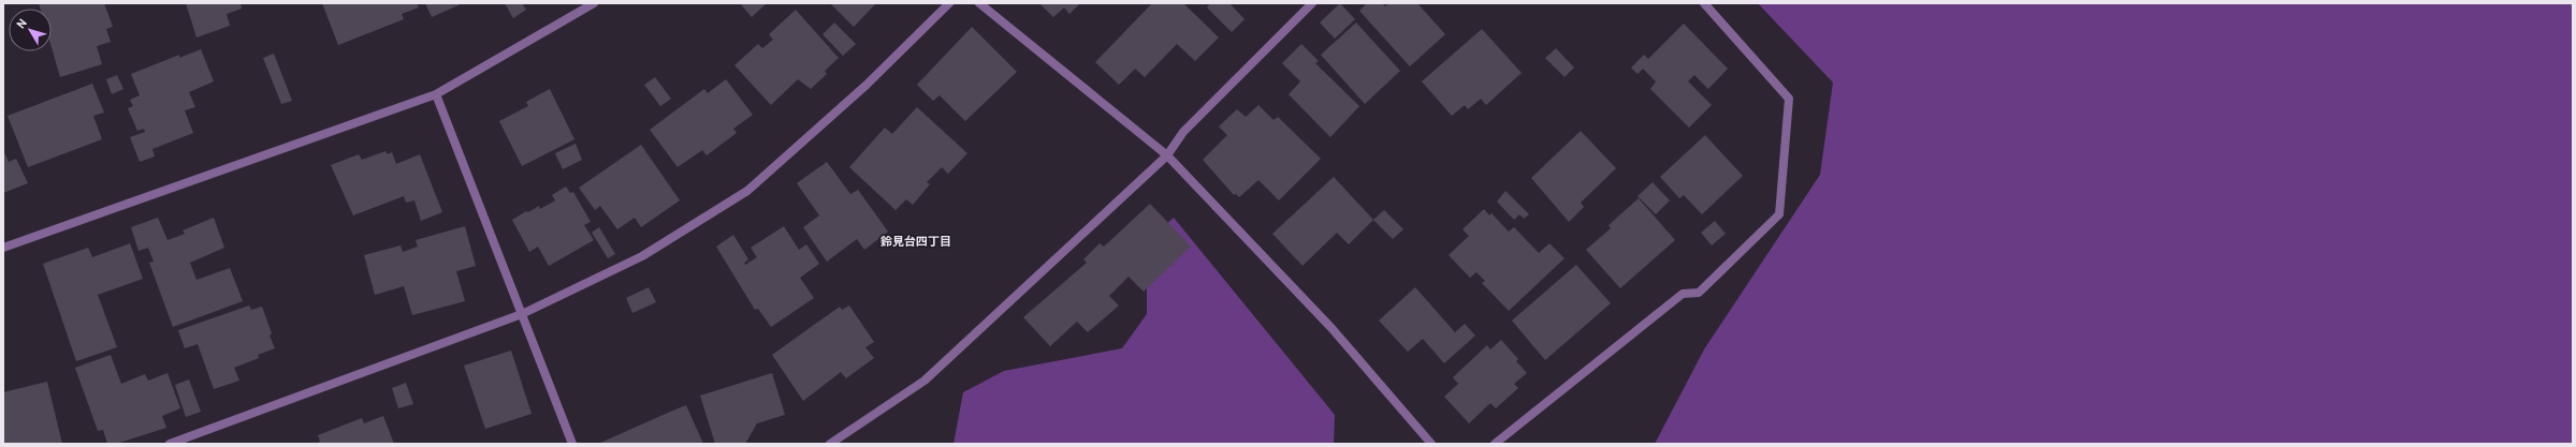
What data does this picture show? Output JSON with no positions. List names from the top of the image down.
{
  "districts": ["鈴見台四丁目"],
  "north": "top left"
}
